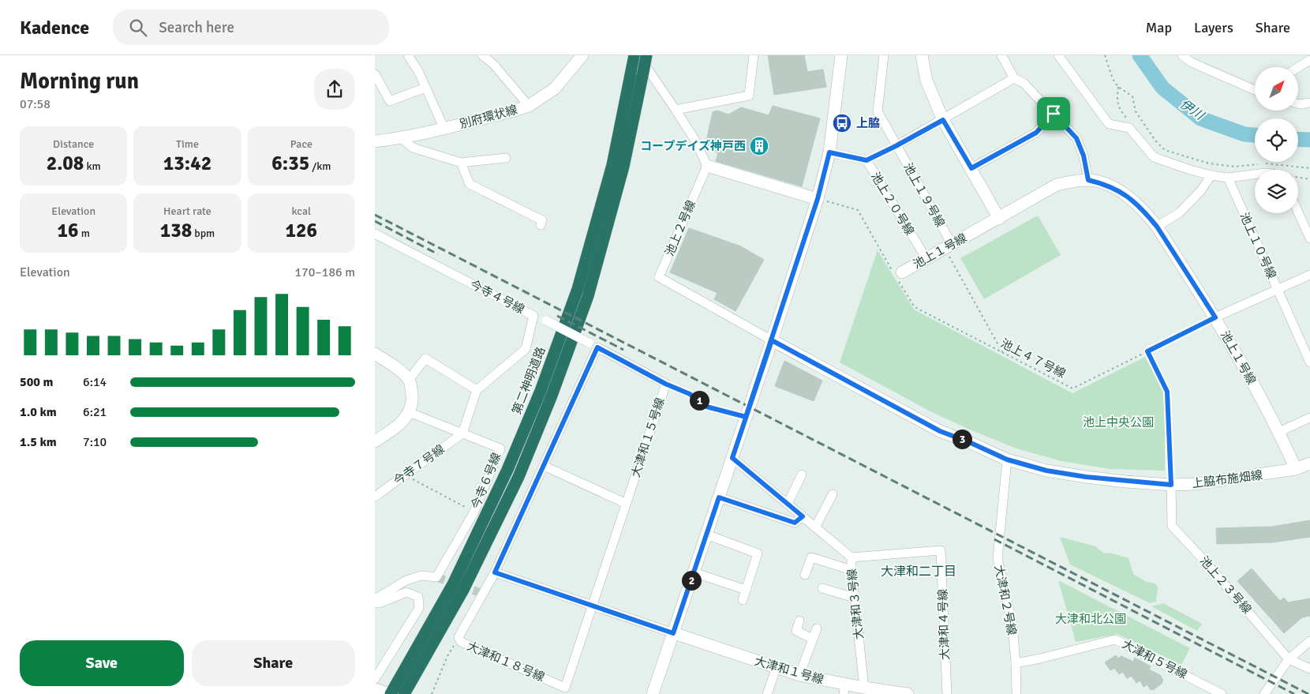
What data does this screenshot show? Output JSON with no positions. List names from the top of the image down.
{
  "streets": {
    "highway": ["第二神明道路"],
    "street": [
      "別府環状線",
      "池上１９号線",
      "池上２０号線",
      "池上２号線",
      "池上１０号線",
      "池上１号線",
      "今寺４号線",
      "大津和１５号線",
      "今寺７号線",
      "上脇布施畑線",
      "今寺６号線",
      "池上２３号線",
      "大津和２号線",
      "大津和３号線",
      "大津和４号線",
      "大津和５号線",
      "大津和１８号線",
      "大津和１号線"
    ],
    "path": ["池上４７号線"]
  },
  "crossings": [
    ["池上１９号線", "池上１号線"],
    ["池上２０号線", "池上１号線"],
    ["池上２号線", "上脇布施畑線"],
    ["池上１号線", "池上４７号線"],
    ["池上１号線", "上脇布施畑線"],
    ["今寺４号線", "大津和１５号線"],
    ["大津和１５号線", "大津和１８号線"],
    ["今寺７号線", "今寺６号線"],
    ["上脇布施畑線", "池上２３号線"],
    ["上脇布施畑線", "大津和２号線"],
    ["大津和２号線", "大津和５号線"],
    ["大津和３号線", "大津和４号線"],
    ["大津和３号線", "大津和１号線"]
  ],
  "districts": ["大津和二丁目"],
  "water": ["伊川"],
  "parks": ["池上中央公園", "大津和北公園"],
  "places": {
    "bus stop": ["上脇"],
    "building": ["コープデイズ神戸西"]
  },
  "north": "top right",
  "page": {
    "header": "Kadence",
    "search": "Search here",
    "nav": ["Map", "Layers", "Share"],
    "heading": ["Morning run", "07:58"],
    "stats": [
      ["Distance", "2.08 km"],
      ["Time", "13:42"],
      ["Pace", "6:35 /km"],
      ["Elevation", "16 m"],
      ["Heart rate", "138 bpm"],
      ["kcal", "126"]
    ],
    "chart": ["Elevation", "170–186 m"],
    "list": [
      {
        "name": "500 m",
        "note": "6:14"
      },
      {
        "name": "1.0 km",
        "note": "6:21"
      },
      {
        "name": "1.5 km",
        "note": "7:10"
      }
    ],
    "pins": ["1", "3", "2"],
    "buttons": ["Save", "Share"]
  }
}
